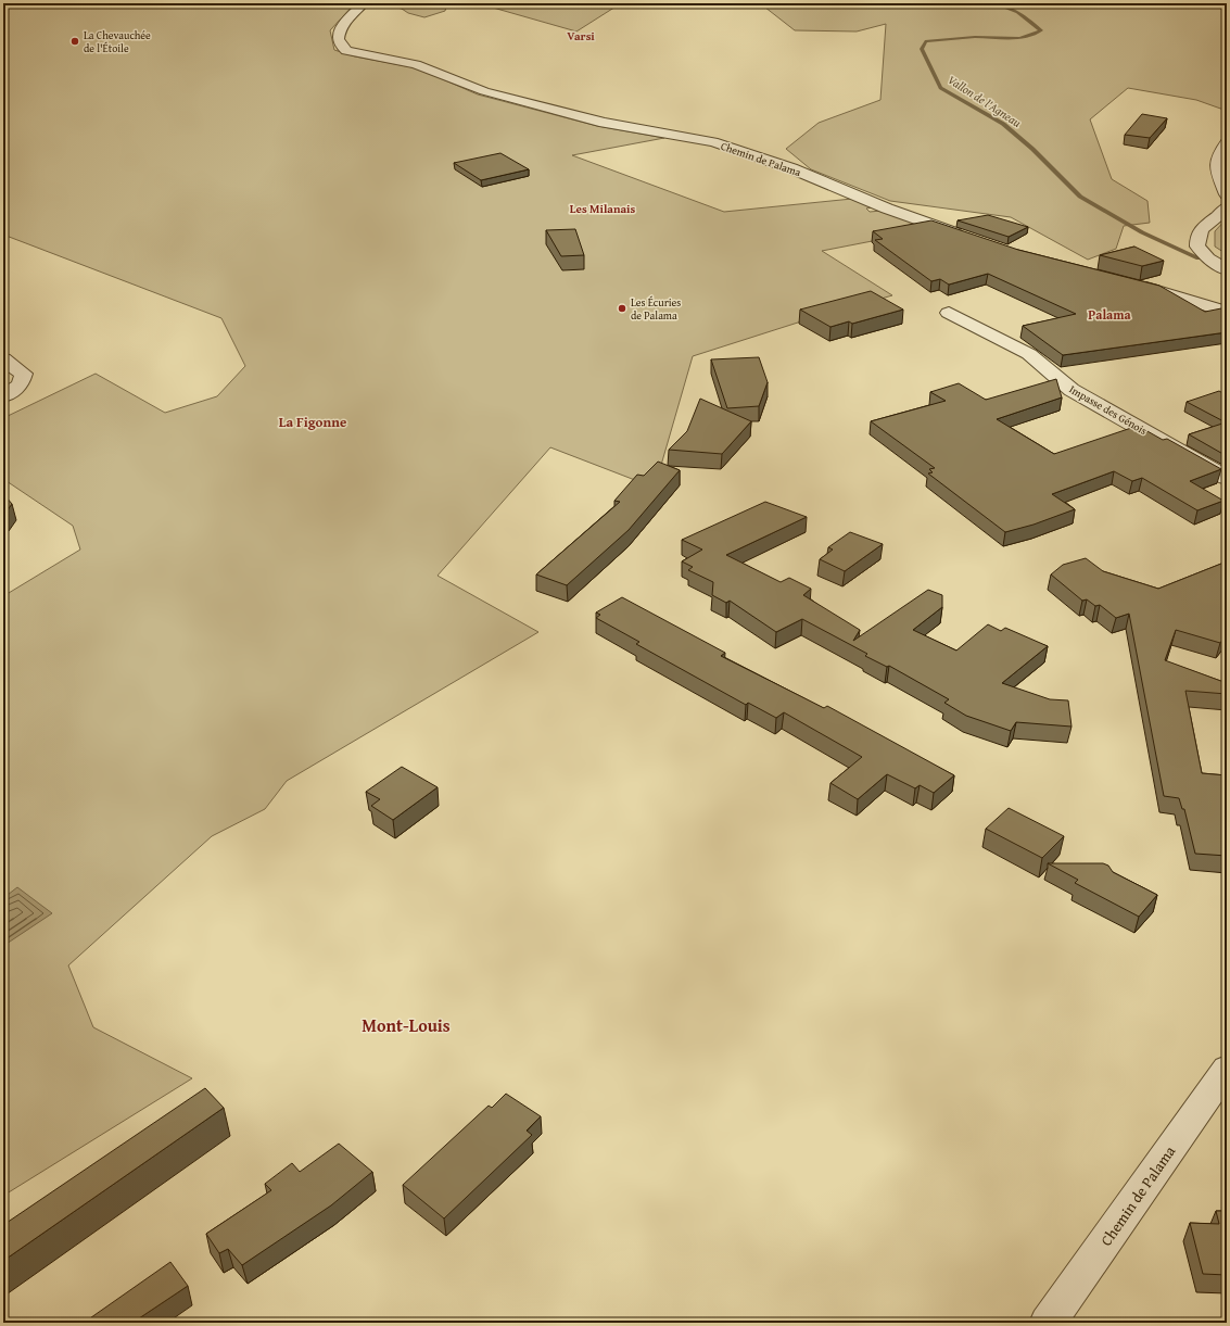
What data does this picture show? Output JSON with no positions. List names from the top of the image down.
{
  "streets": {
    "street": ["Chemin de Palama", "Impasse des Génois"]
  },
  "districts": [
    "Varsi",
    "Les Milanais",
    "Palama",
    "La Figonne",
    "Mont-Louis"
  ],
  "water": ["Vallon de l'Agneau"],
  "places": ["La Chevauchée de l'Étoile", "Les Écuries de Palama"]
}
